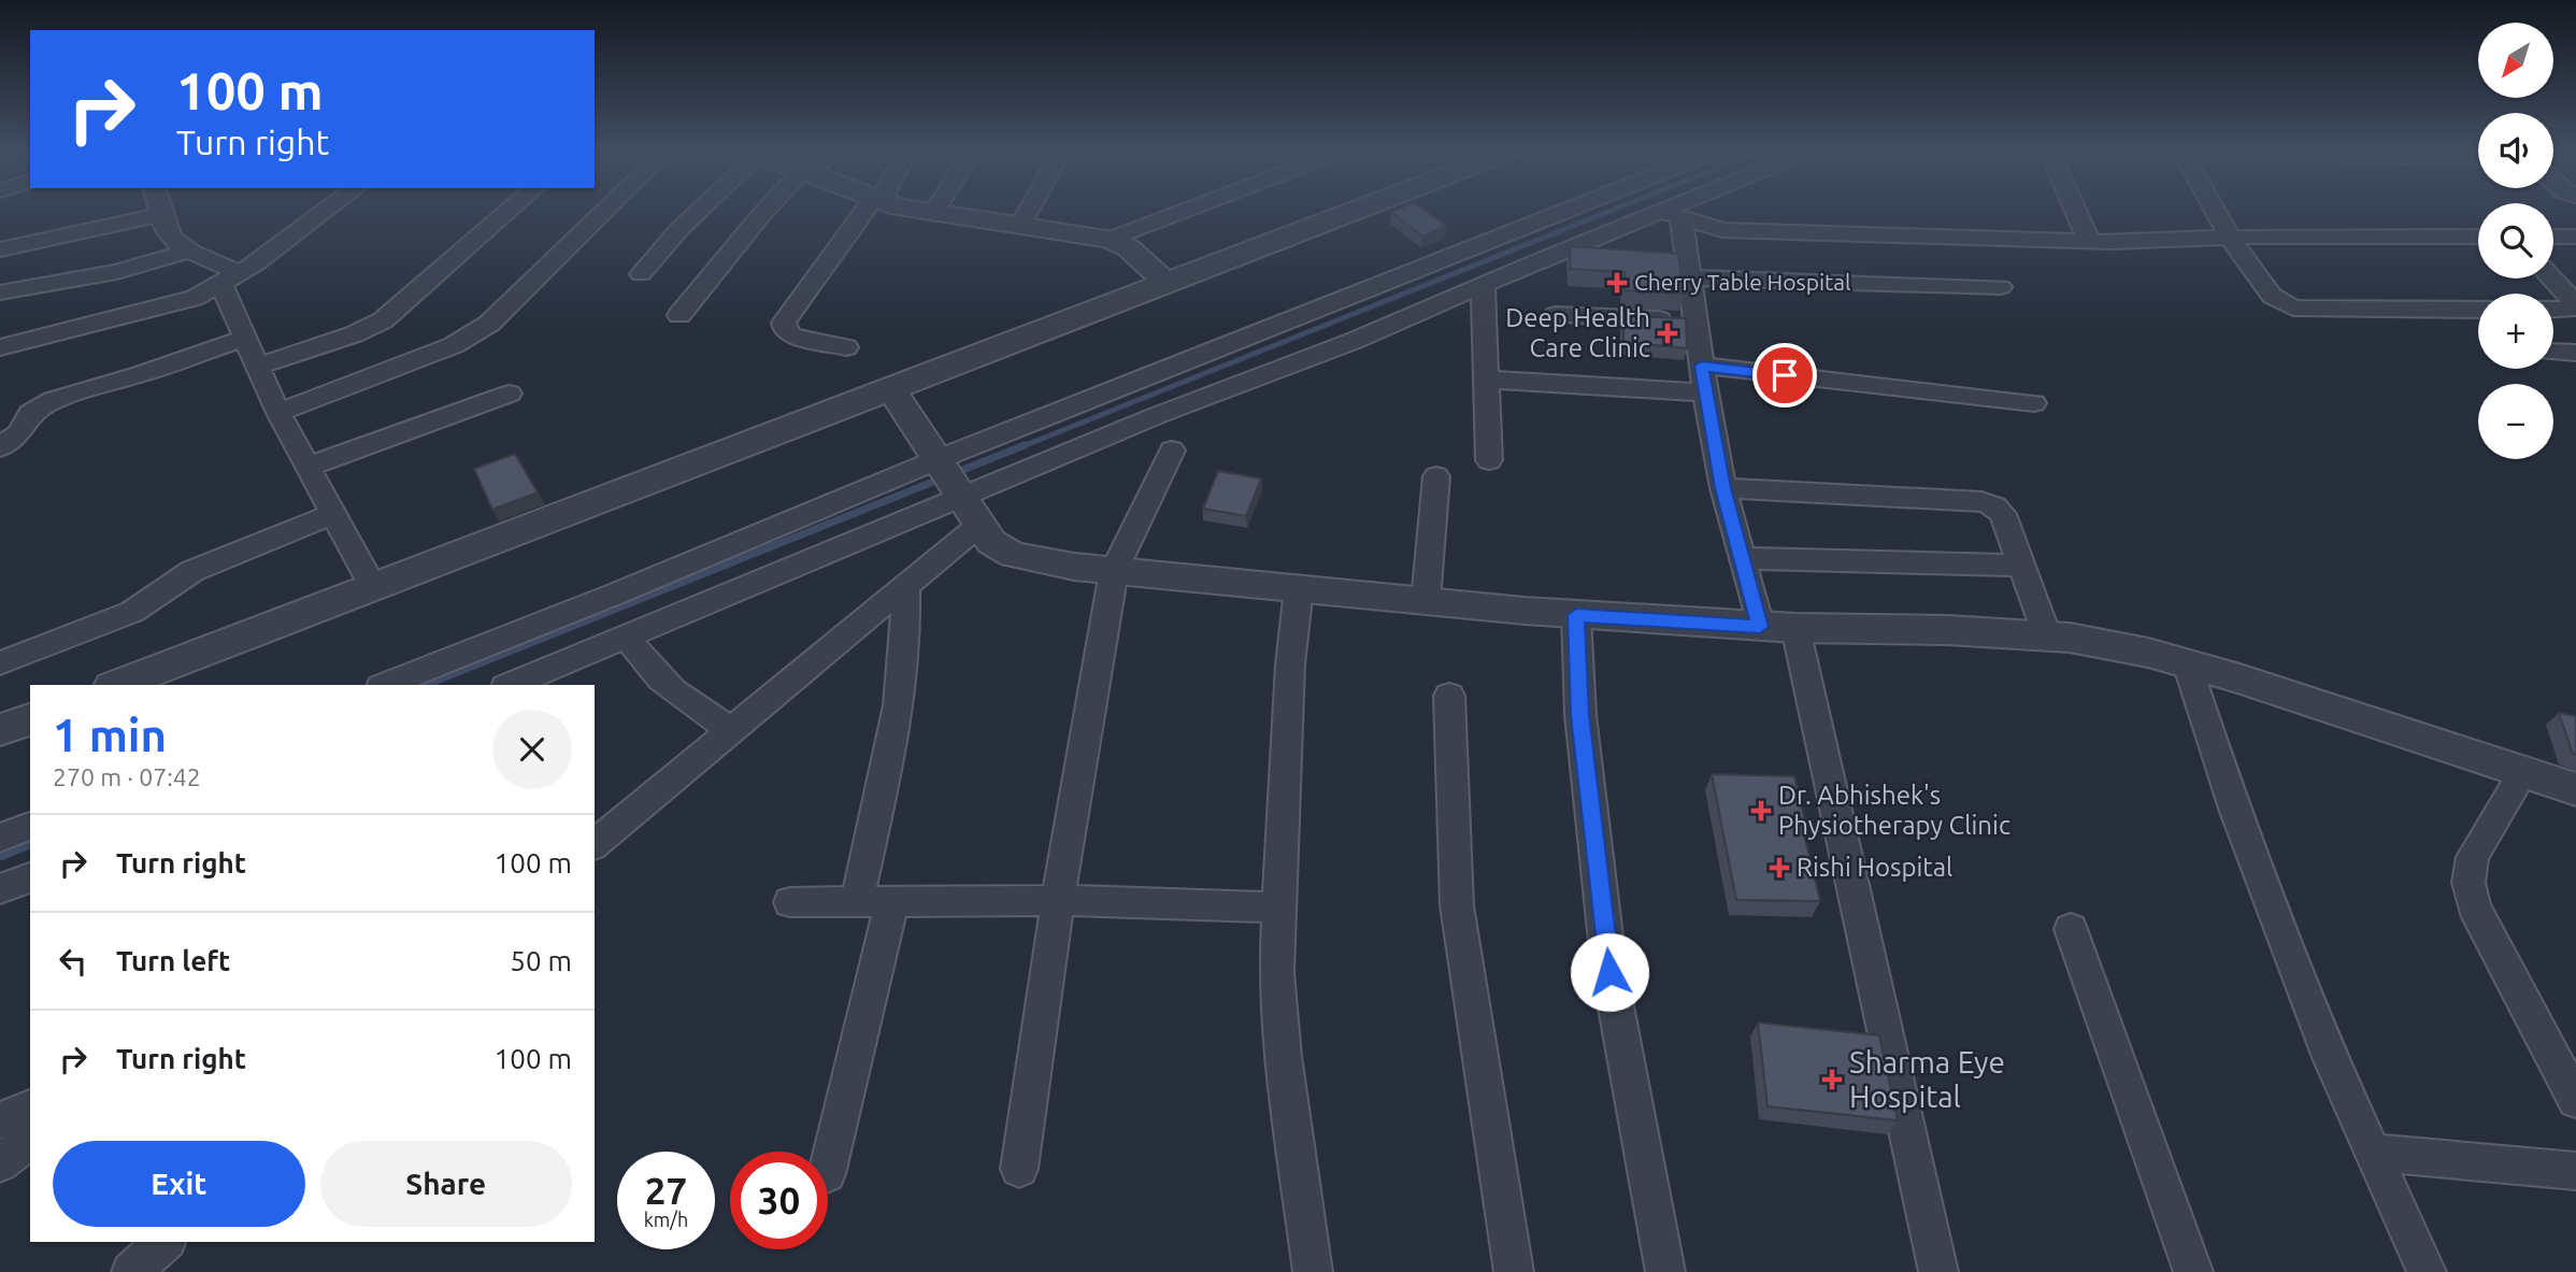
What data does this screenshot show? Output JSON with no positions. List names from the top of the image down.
{
  "places": {
    "health": [
      "Cherry Table Hospital",
      "Deep Health Care Clinic",
      "Dr. Abhishek's Physiotherapy Clinic",
      "Rishi Hospital",
      "Sharma Eye Hospital"
    ]
  },
  "north": "bottom left",
  "page": {
    "map_buttons": ["+", "−"],
    "turn": ["100 m", "Turn right"],
    "heading": ["1 min", "270 m · 07:42"],
    "list": [
      {
        "name": "Turn right",
        "value": "100 m"
      },
      {
        "name": "Turn left",
        "value": "50 m"
      },
      {
        "name": "Turn right",
        "value": "100 m"
      }
    ],
    "buttons": ["Exit", "Share"],
    "speed": "27 km/h",
    "limit": "30"
  }
}
